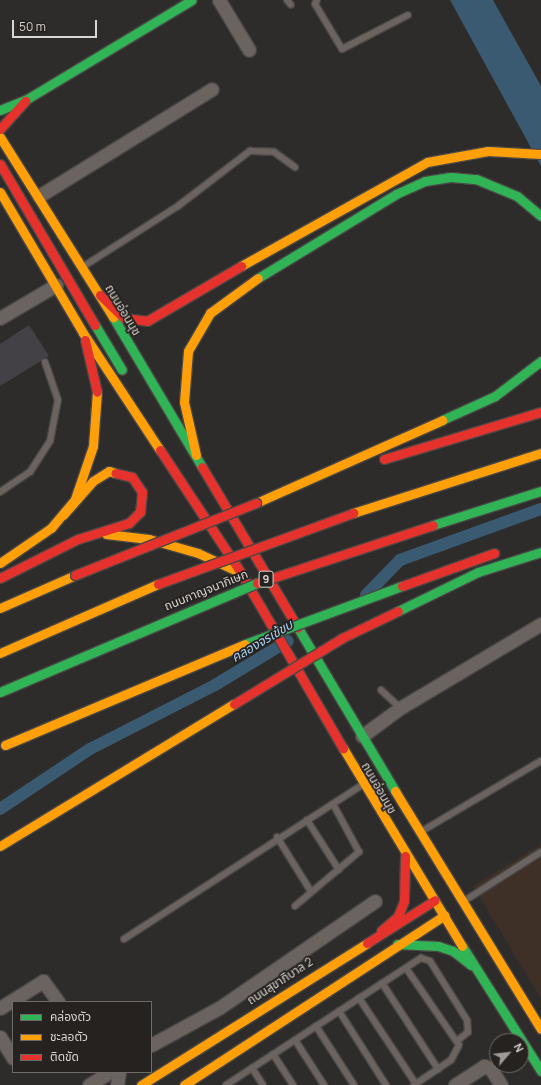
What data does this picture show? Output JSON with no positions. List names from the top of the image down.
{
  "streets": {
    "main road": [
      "ถนนอ่อนนุช",
      "9",
      "ถนนกาญจนาภิเษก",
      "ถนนสุขาภิบาล 2"
    ]
  },
  "crossings": [
    ["ถนนอ่อนนุช", "ถนนสุขาภิบาล 2"]
  ],
  "water": ["คลองจรเข้ขบ"],
  "legend": ["คล่องตัว", "ชะลอตัว", "ติดขัด"],
  "scale_bar": "50 m",
  "north": "top right"
}
